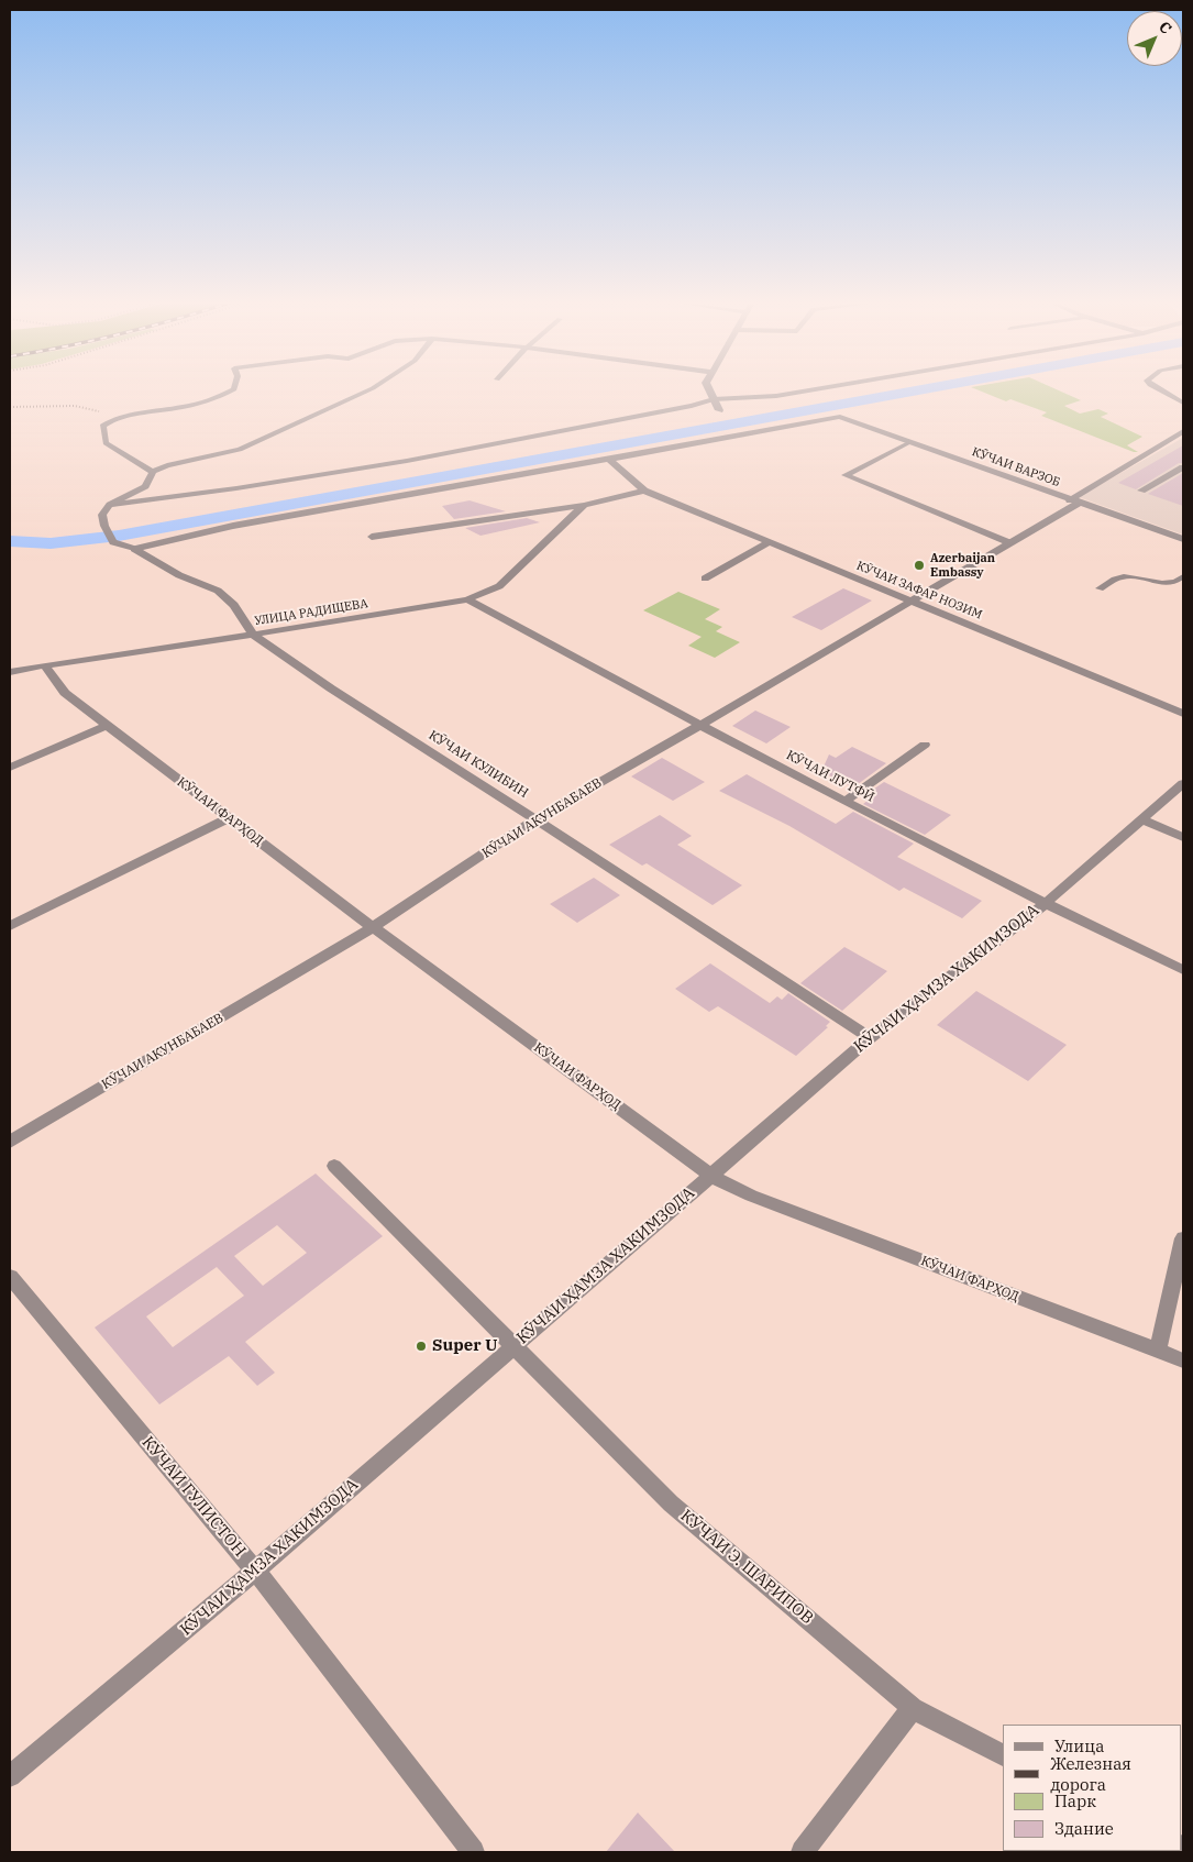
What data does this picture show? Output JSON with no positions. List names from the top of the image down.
{
  "streets": {
    "street": [
      "КӮЧАИ ВАРЗОБ",
      "КӮЧАИ ЗАФАР НОЗИМ",
      "УЛИЦА РАДИЩЕВА",
      "КӮЧАИ КУЛИБИН",
      "КӮЧАИ ЛУТФӢ",
      "КӮЧАИ ФАРҲОД",
      "КӮЧАИ АКУНБАБАЕВ",
      "КӮЧАИ ҲАМЗА ХАКИМЗОДА",
      "КӮЧАИ ГУЛИСТОН",
      "КӮЧАИ Э. ШАРИПОВ"
    ]
  },
  "crossings": [
    ["КӮЧАИ ВАРЗОБ", "КӮЧАИ ЗАФАР НОЗИМ"],
    ["КӮЧАИ ВАРЗОБ", "КӮЧАИ АКУНБАБАЕВ"],
    ["КӮЧАИ ЗАФАР НОЗИМ", "КӮЧАИ АКУНБАБАЕВ"],
    ["УЛИЦА РАДИЩЕВА", "КӮЧАИ КУЛИБИН"],
    ["УЛИЦА РАДИЩЕВА", "КӮЧАИ ЛУТФӢ"],
    ["УЛИЦА РАДИЩЕВА", "КӮЧАИ ФАРҲОД"],
    ["КӮЧАИ КУЛИБИН", "КӮЧАИ АКУНБАБАЕВ"],
    ["КӮЧАИ КУЛИБИН", "КӮЧАИ ҲАМЗА ХАКИМЗОДА"],
    ["КӮЧАИ ЛУТФӢ", "КӮЧАИ АКУНБАБАЕВ"],
    ["КӮЧАИ ЛУТФӢ", "КӮЧАИ ҲАМЗА ХАКИМЗОДА"],
    ["КӮЧАИ ФАРҲОД", "КӮЧАИ АКУНБАБАЕВ"],
    ["КӮЧАИ ФАРҲОД", "КӮЧАИ ҲАМЗА ХАКИМЗОДА"],
    ["КӮЧАИ ҲАМЗА ХАКИМЗОДА", "КӮЧАИ ГУЛИСТОН"],
    ["КӮЧАИ ҲАМЗА ХАКИМЗОДА", "КӮЧАИ Э. ШАРИПОВ"]
  ],
  "places": ["Azerbaijan Embassy", "Super U"],
  "legend": [
    "Улица",
    "Железная дорога",
    "Парк",
    "Здание"
  ],
  "north": "top right"
}
